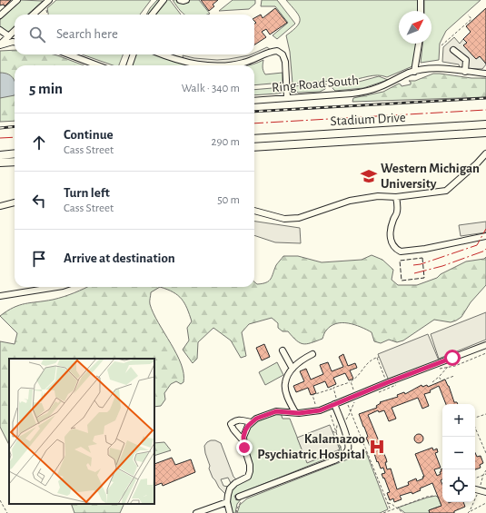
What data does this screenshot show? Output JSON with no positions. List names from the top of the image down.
{
  "streets": {
    "main road": ["Stadium Drive"],
    "street": ["Ring Road South"]
  },
  "places": {
    "school or university": ["Western Michigan University"],
    "hospital": ["Kalamazoo Psychiatric Hospital"]
  },
  "north": "top right",
  "page": {
    "search": "Search here",
    "heading": ["5 min", "Walk · 340 m"],
    "list": [
      ["Continue", "Cass Street", "290 m"],
      ["Turn left", "Cass Street", "50 m"],
      "Arrive at destination"
    ],
    "map_buttons": ["+", "−"]
  }
}
